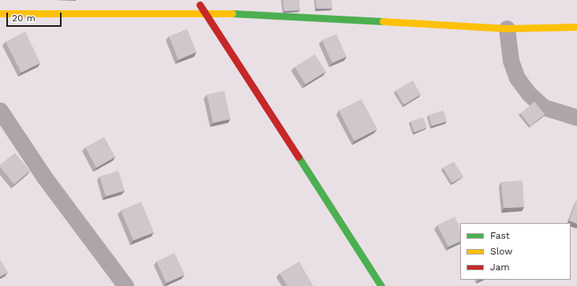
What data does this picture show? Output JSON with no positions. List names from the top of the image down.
{
  "legend": ["Fast", "Slow", "Jam"],
  "scale_bar": "20 m"
}
